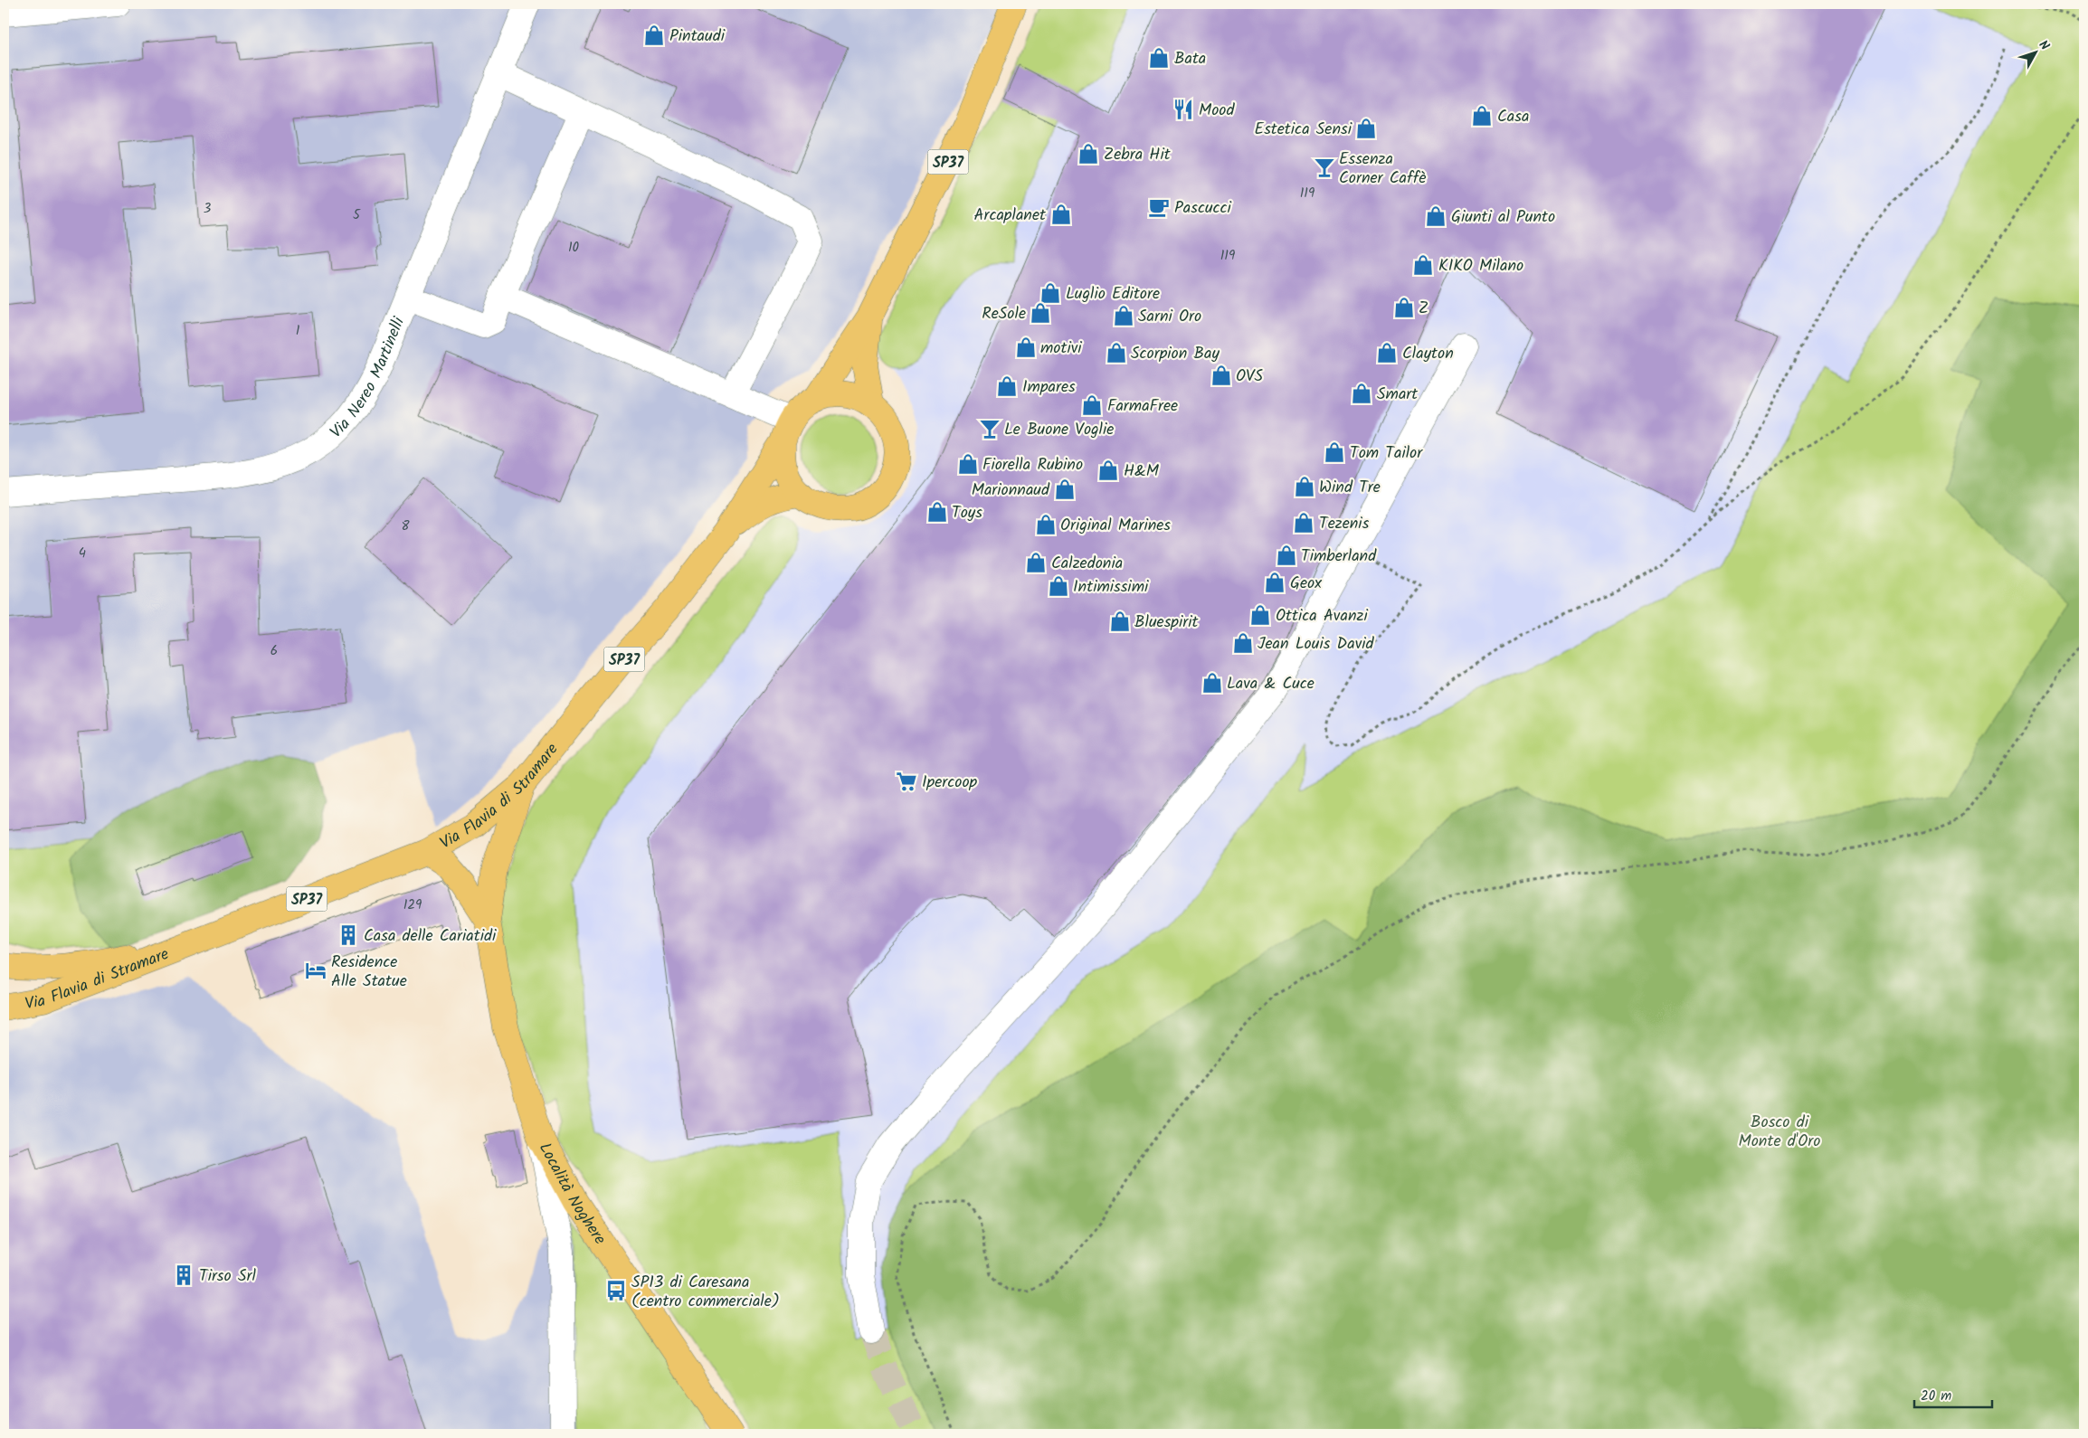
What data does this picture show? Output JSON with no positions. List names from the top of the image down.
{
  "streets": {
    "main road": ["SP37", "Via Flavia di Stramare", "Località Noghere"],
    "street": ["Via Nereo Martinelli"]
  },
  "crossings": [
    ["Via Flavia di Stramare", "Località Noghere"]
  ],
  "parks": ["Bosco di Monte d'Oro"],
  "places": {
    "shop": [
      "Pintaudi",
      "Bata",
      "Casa",
      "Estetica Sensi",
      "Zebra Hit",
      "Arcaplanet",
      "Giunti al Punto",
      "KIKO Milano",
      "Luglio Editore",
      "Z",
      "ReSole",
      "Sarni Oro",
      "motivi",
      "Scorpion Bay",
      "Clayton",
      "OVS",
      "Impares",
      "Smart",
      "FarmaFree",
      "Tom Tailor",
      "Fiorella Rubino",
      "H&M",
      "Wind Tre",
      "Marionnaud",
      "Toys",
      "Tezenis",
      "Original Marines",
      "Timberland",
      "Calzedonia",
      "Geox",
      "Intimissimi",
      "Ottica Avanzi",
      "Bluespirit",
      "Jean Louis David",
      "Lava & Cuce"
    ],
    "restaurant": ["Mood"],
    "bar": ["Essenza Corner Caffè", "Le Buone Voglie"],
    "cafe": ["Pascucci"],
    "supermarket": ["Ipercoop"],
    "building": ["Casa delle Cariatidi", "Tirso Srl"],
    "hotel": ["Residence Alle Statue"],
    "bus stop": ["SP13 di Caresana (centro commerciale)"]
  },
  "house_numbers": [
    "119",
    "3",
    "5",
    "10",
    "119",
    "1",
    "8",
    "4",
    "6",
    "129"
  ],
  "scale_bar": "20 m",
  "north": "top right"
}
